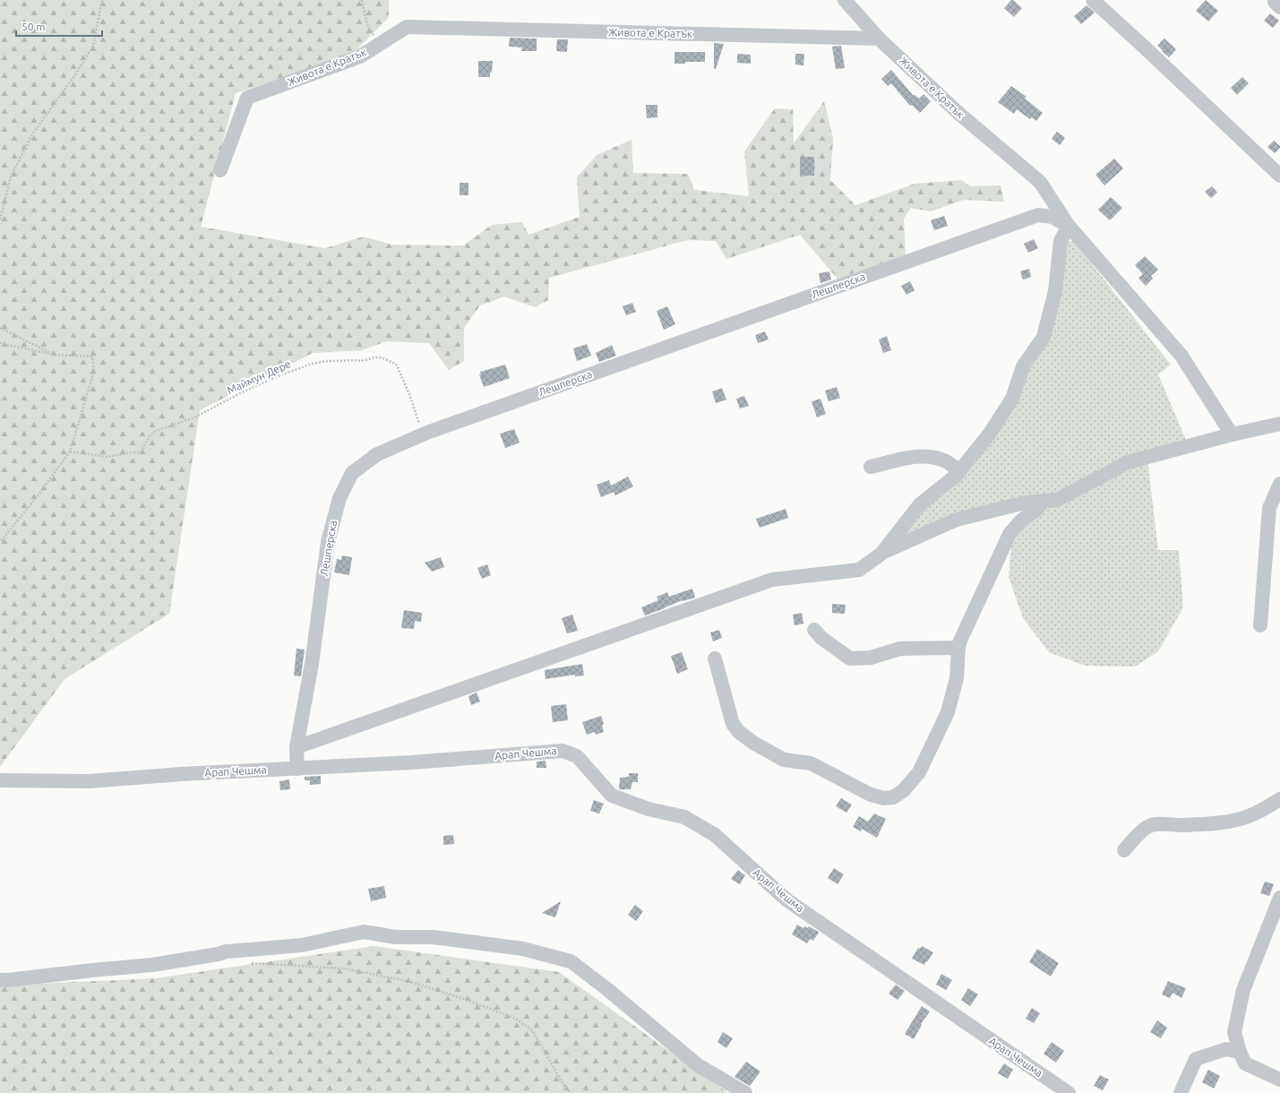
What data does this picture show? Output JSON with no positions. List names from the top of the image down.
{
  "streets": {
    "street": ["Живота е Кратък", "Лешперска", "Арап Чешма"],
    "path": ["Маймун Дере"]
  },
  "crossings": [
    ["Живота е Кратък", "Лешперска"],
    ["Лешперска", "Маймун Дере"],
    ["Лешперска", "Арап Чешма"]
  ],
  "scale_bar": "50 m"
}
